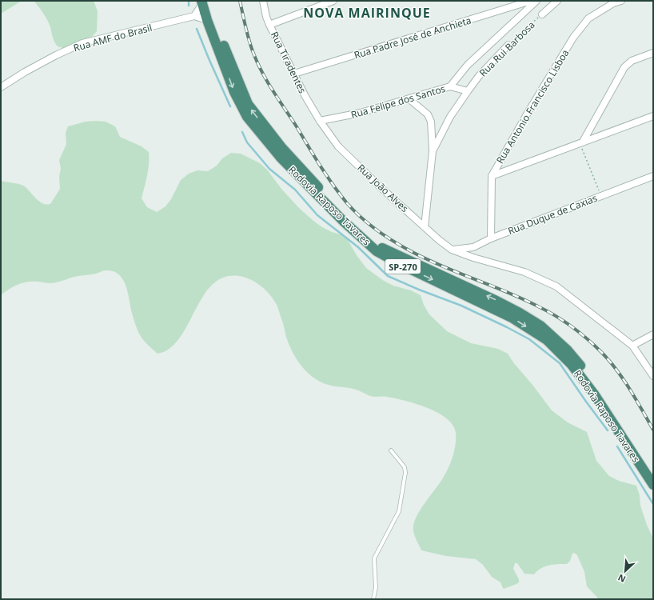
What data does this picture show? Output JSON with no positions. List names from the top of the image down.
{
  "streets": {
    "highway": ["Rodovia Raposo Tavares", "SP-270"],
    "street": [
      "Rua AMF do Brasil",
      "Rua Padre José de Anchieta",
      "Rua Rui Barbosa",
      "Rua Tiradentes",
      "Rua Felipe dos Santos",
      "Rua Antonio Francisco Lisboa",
      "Rua João Alves",
      "Rua Duque de Caxias"
    ]
  },
  "crossings": [
    ["Rua Padre José de Anchieta", "Rua Tiradentes"],
    ["Rua Rui Barbosa", "Rua João Alves"],
    ["Rua Tiradentes", "Rua Felipe dos Santos"],
    ["Rua Tiradentes", "Rua João Alves"],
    ["Rua Felipe dos Santos", "Rua João Alves"],
    ["Rua Antonio Francisco Lisboa", "Rua Duque de Caxias"],
    ["Rua João Alves", "Rua Duque de Caxias"]
  ],
  "districts": ["NOVA MAIRINQUE"],
  "north": "bottom left"
}
